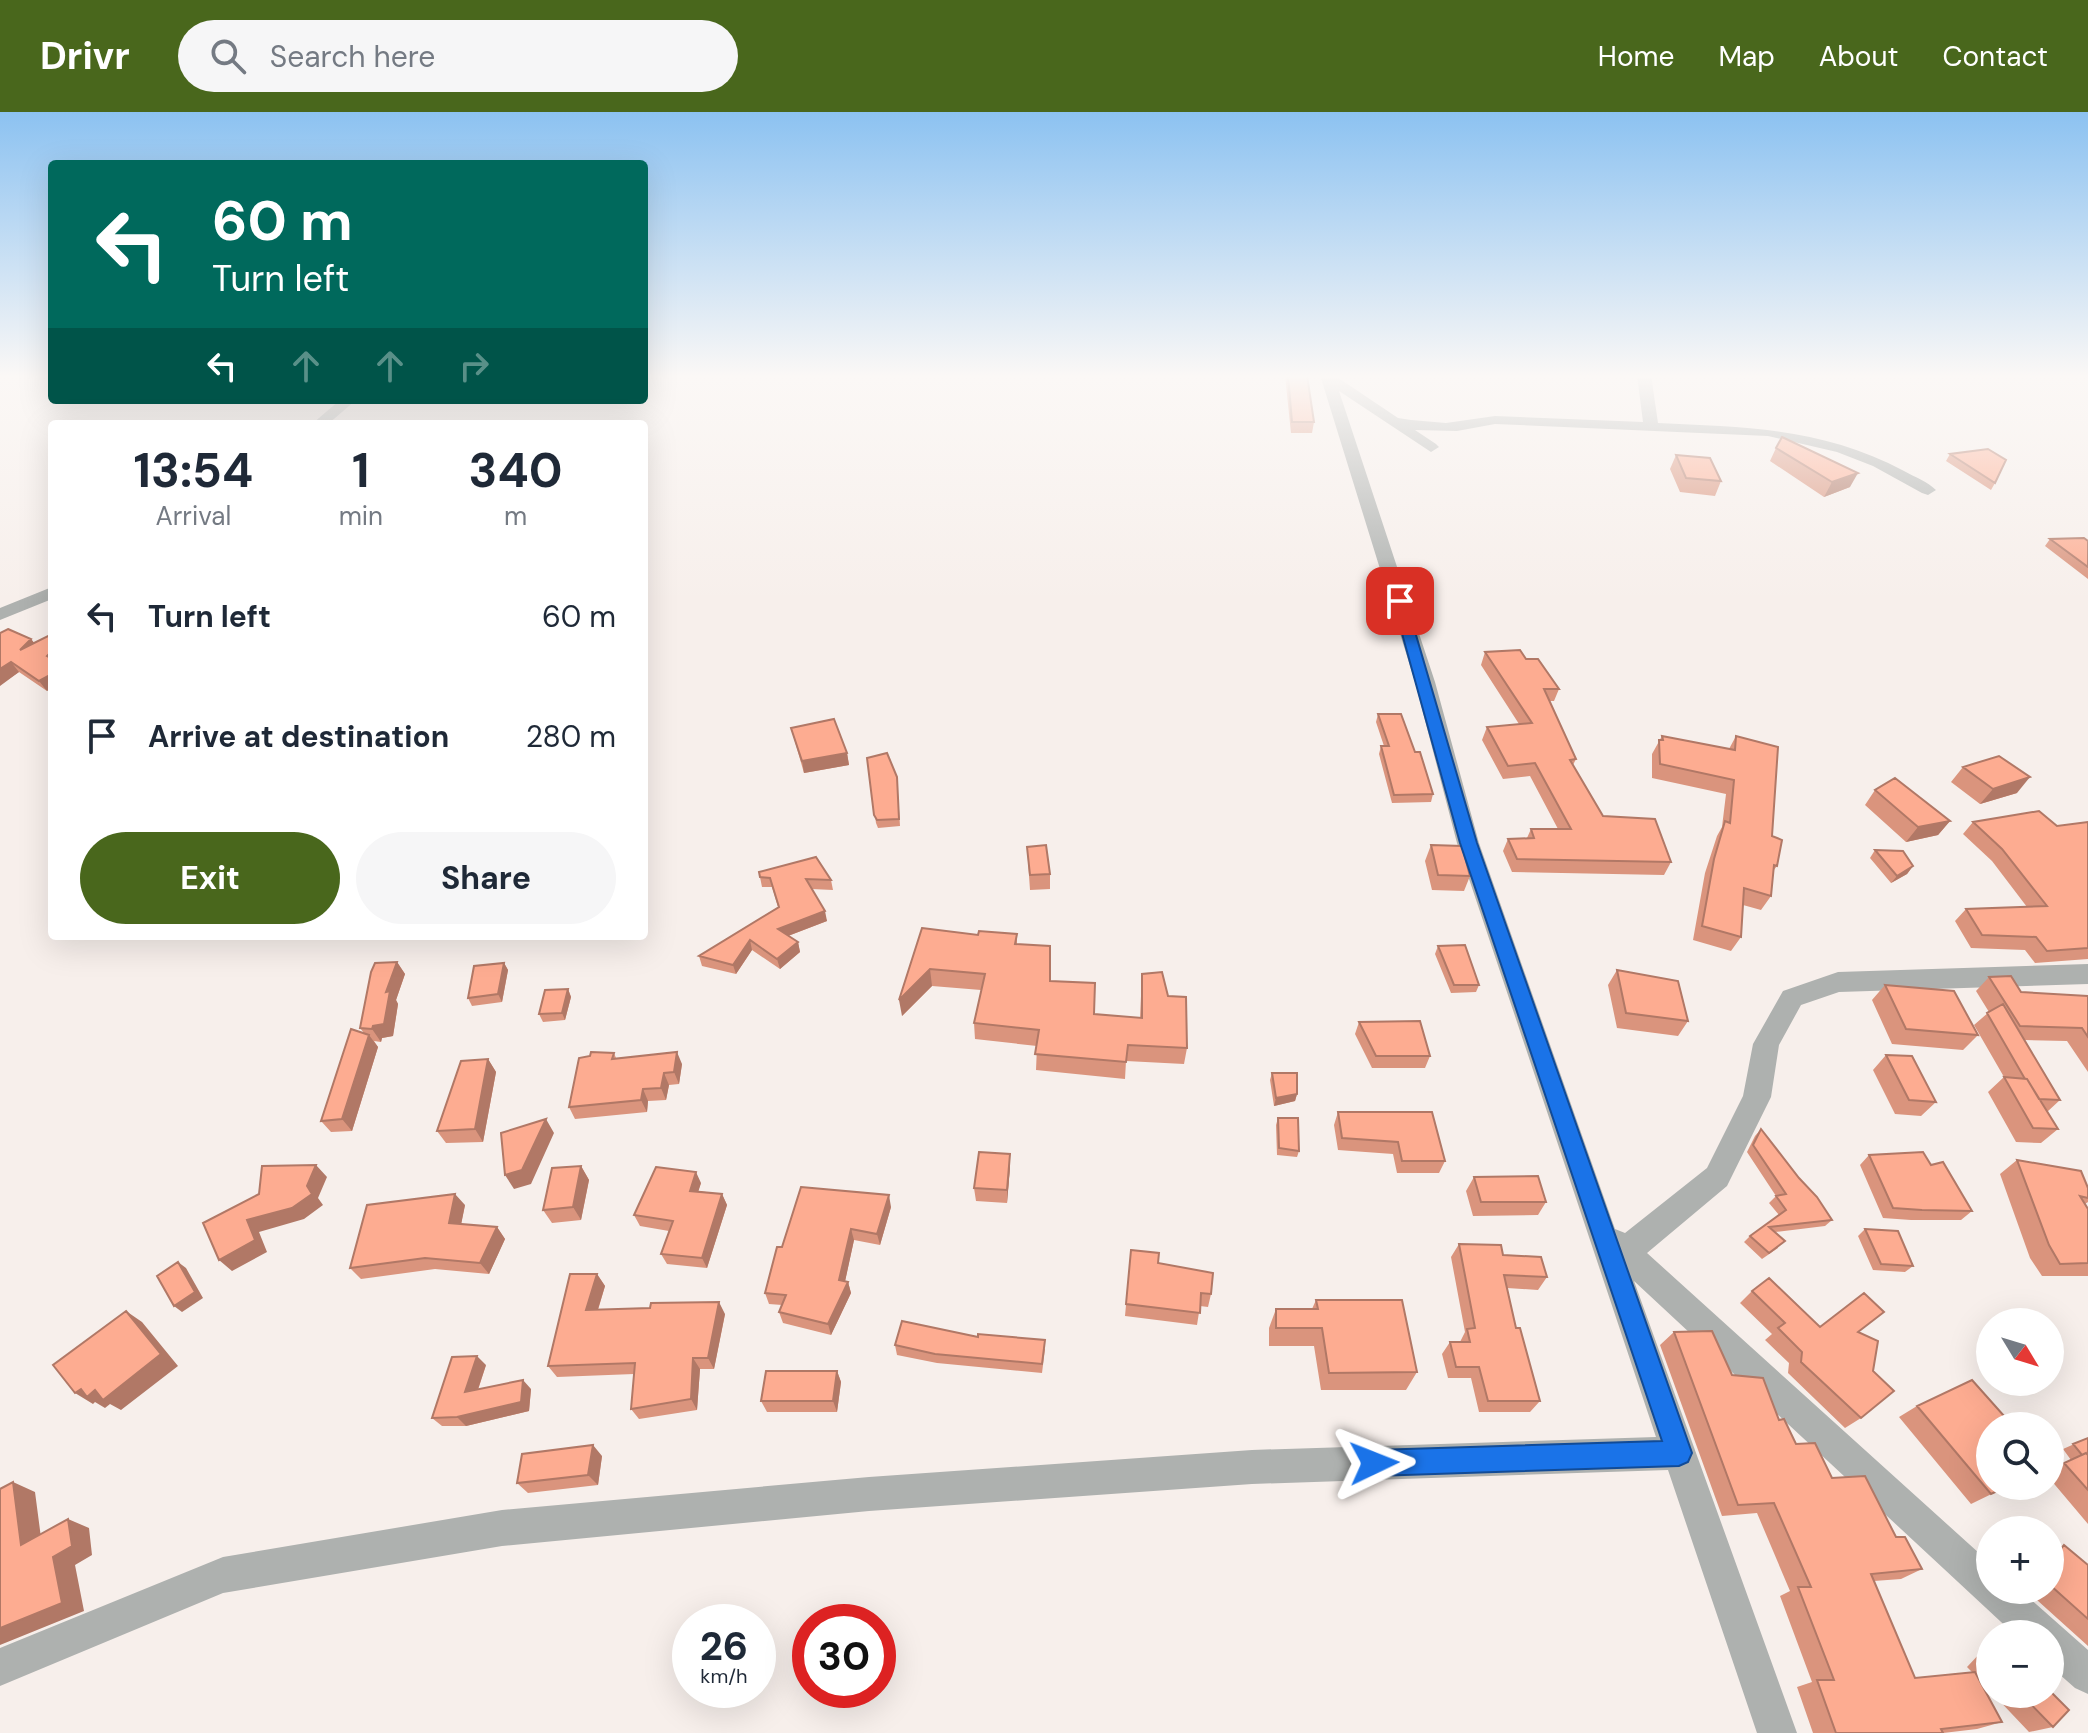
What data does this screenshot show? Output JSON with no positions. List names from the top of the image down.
{
  "north": "bottom right",
  "page": {
    "header": "Drivr",
    "search": "Search here",
    "nav": [
      "Home",
      "Map",
      "About",
      "Contact"
    ],
    "turn": ["60 m", "Turn left"],
    "eta": [
      "13:54",
      "Arrival",
      "1",
      "min",
      "340",
      "m"
    ],
    "list": [
      {
        "name": "Turn left",
        "value": "60 m"
      },
      {
        "name": "Arrive at destination",
        "value": "280 m"
      }
    ],
    "buttons": ["Exit", "Share"],
    "map_buttons": ["+", "−"],
    "speed": "26 km/h",
    "limit": "30"
  }
}
